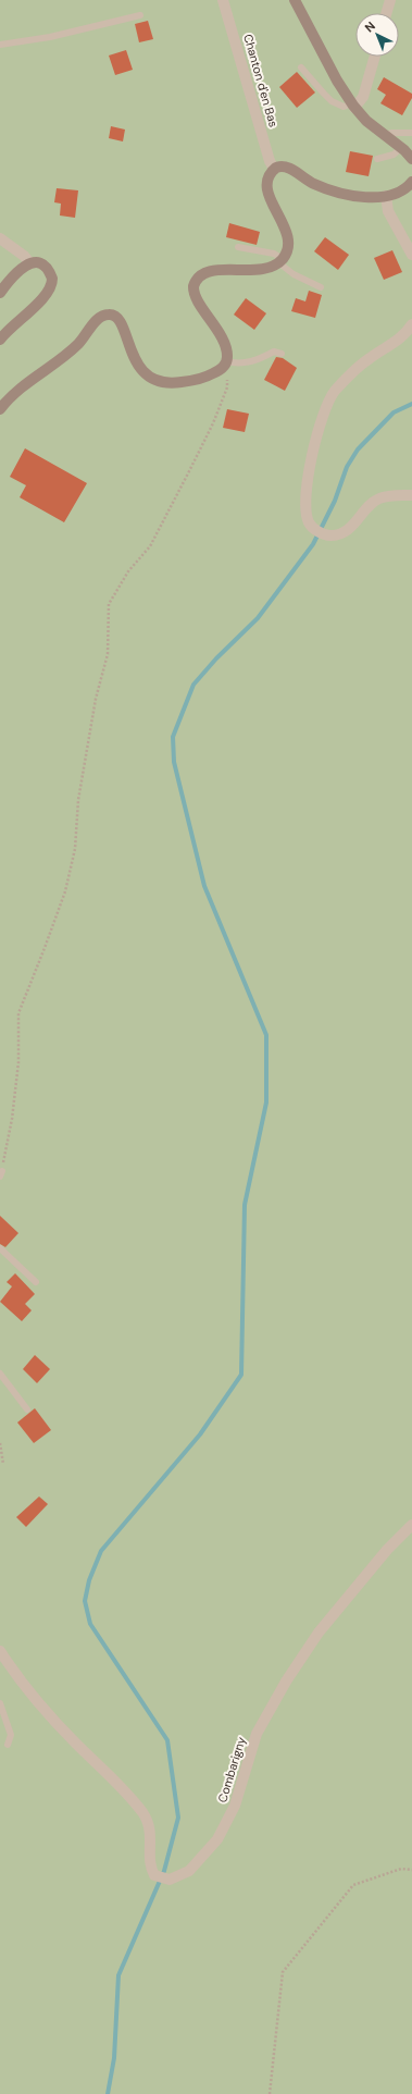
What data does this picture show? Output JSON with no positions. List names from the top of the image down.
{
  "streets": {
    "street": ["Chanton d'en Bas", "Combarigny"]
  },
  "north": "top left"
}
